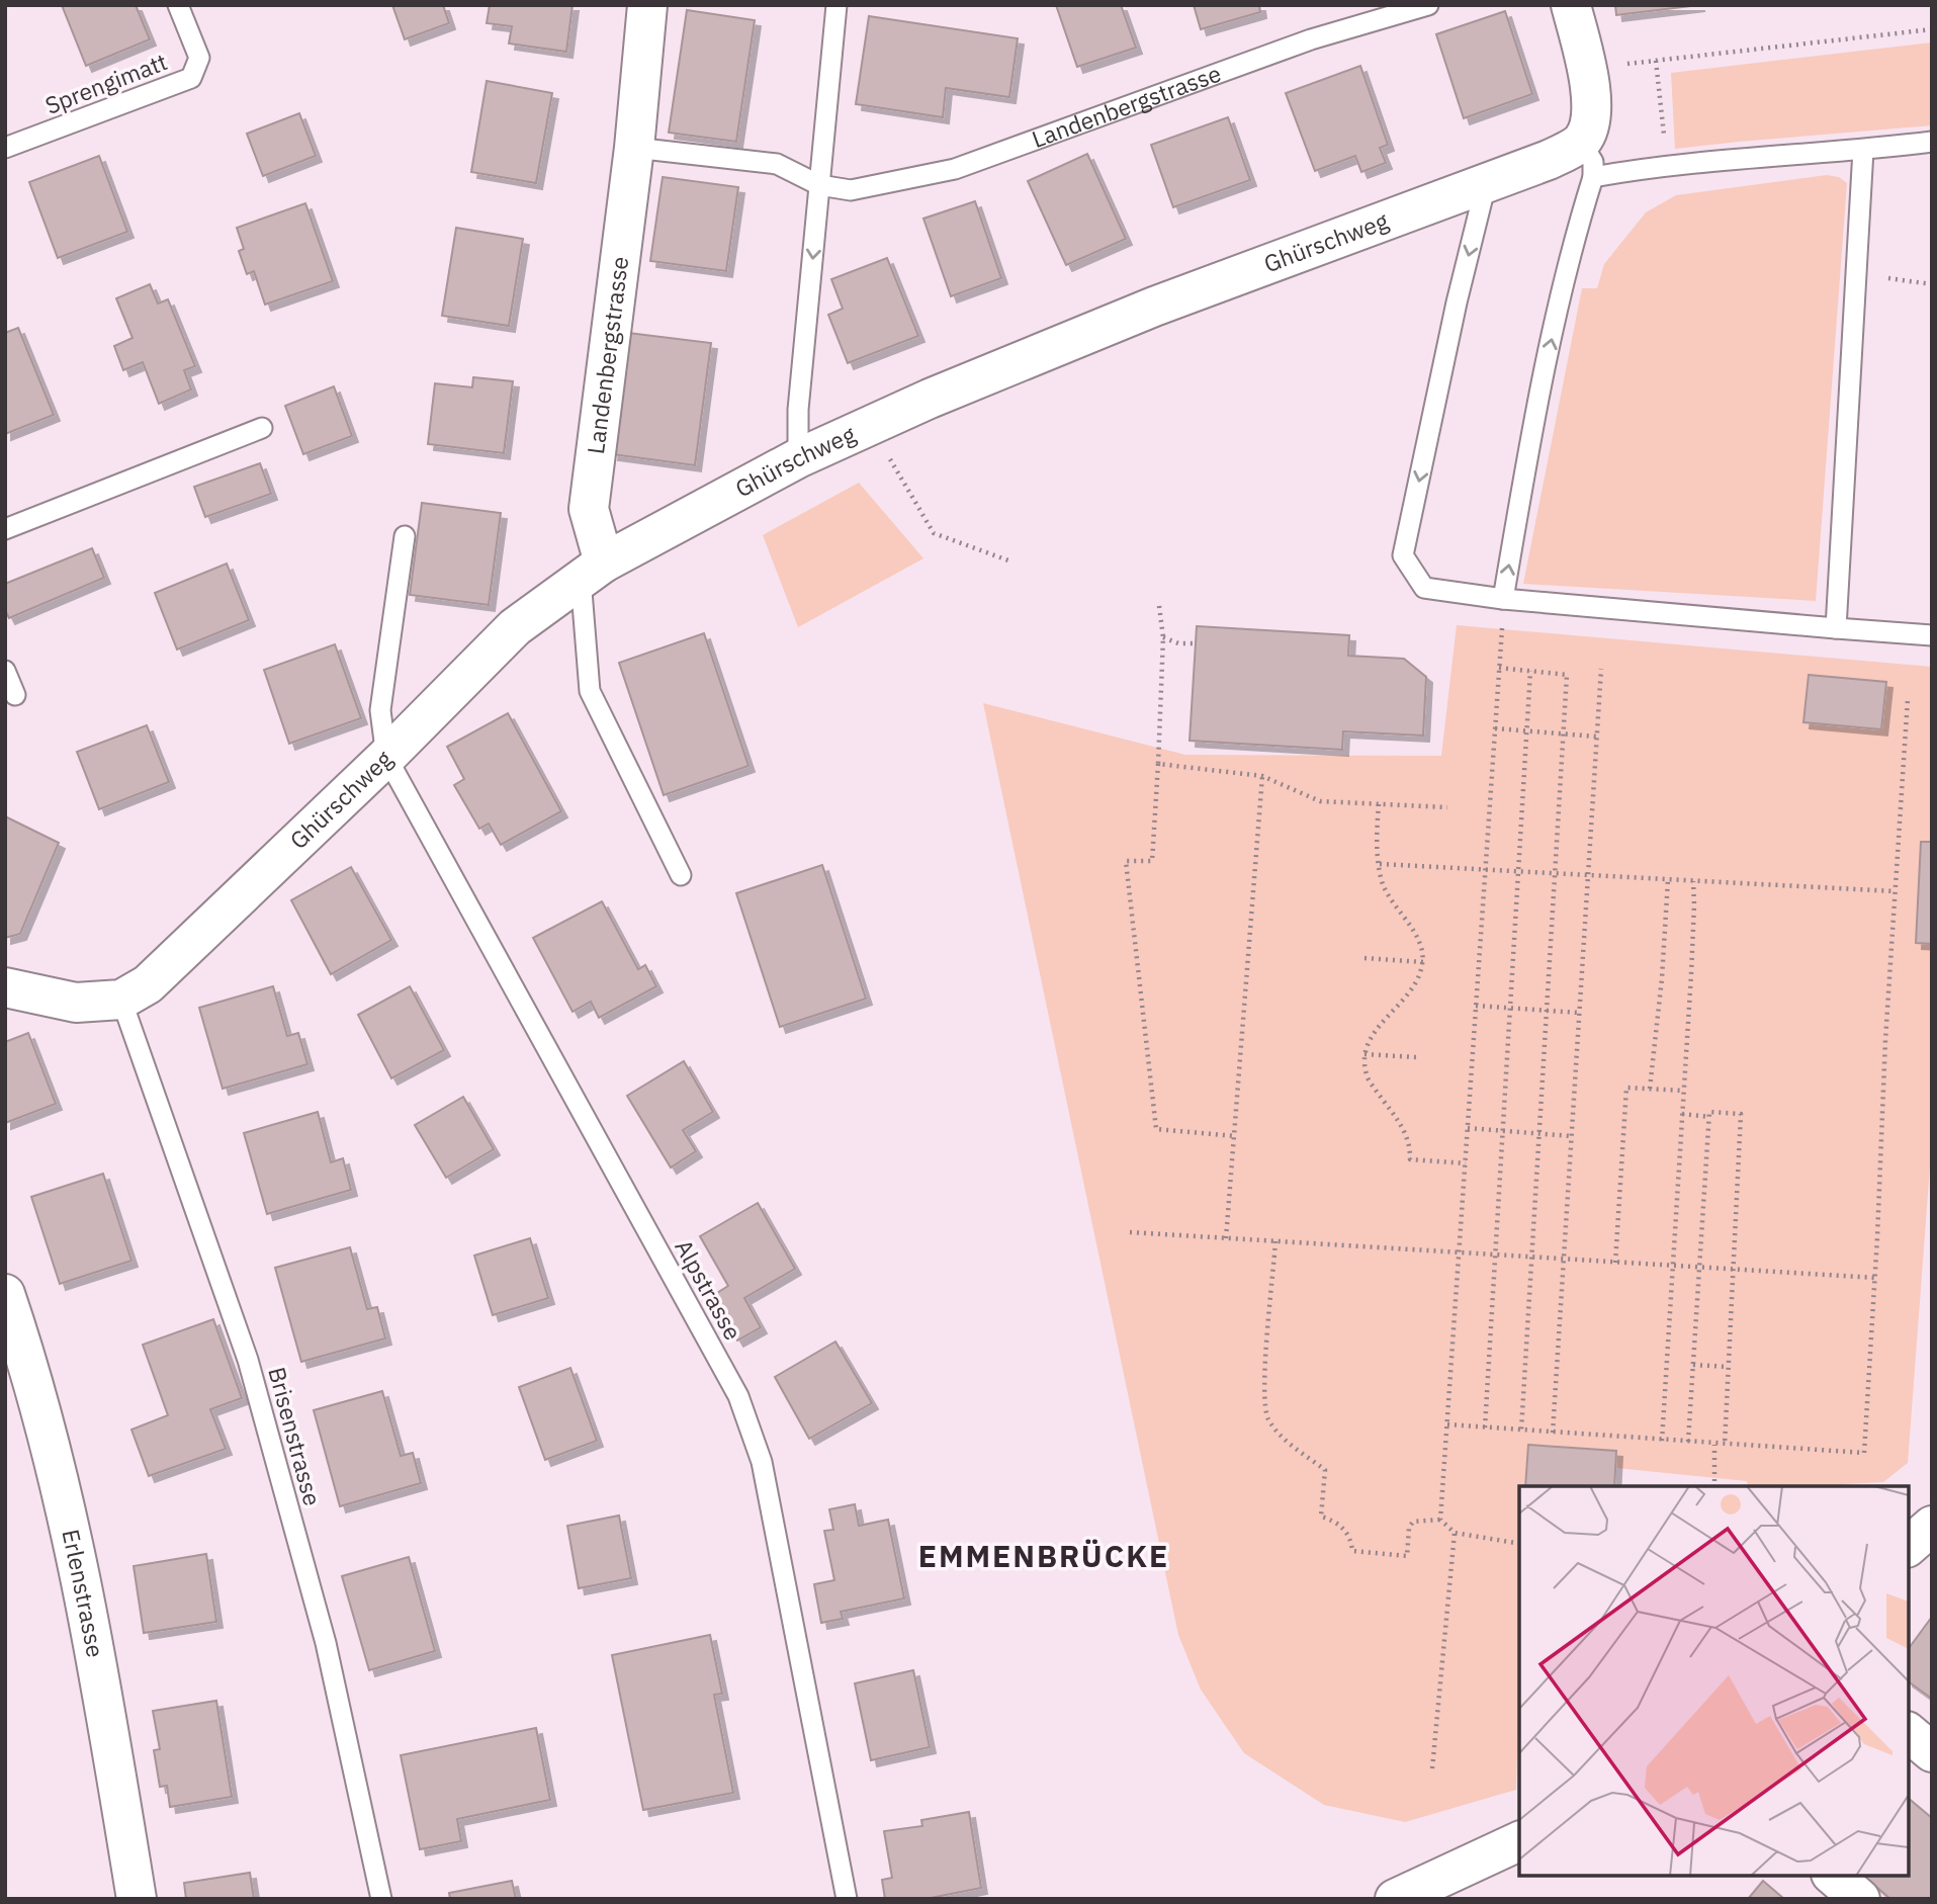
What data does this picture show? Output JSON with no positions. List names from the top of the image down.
{
  "streets": {
    "street": ["Landenbergstrasse", "Ghürschweg", "Erlenstrasse"],
    "lane": ["Sprengimatt", "Alpstrasse", "Brisenstrasse"]
  },
  "crossings": [
    ["Landenbergstrasse", "Ghürschweg"],
    ["Ghürschweg", "Alpstrasse"],
    ["Ghürschweg", "Brisenstrasse"]
  ],
  "districts": ["EMMENBRÜCKE"]
}
